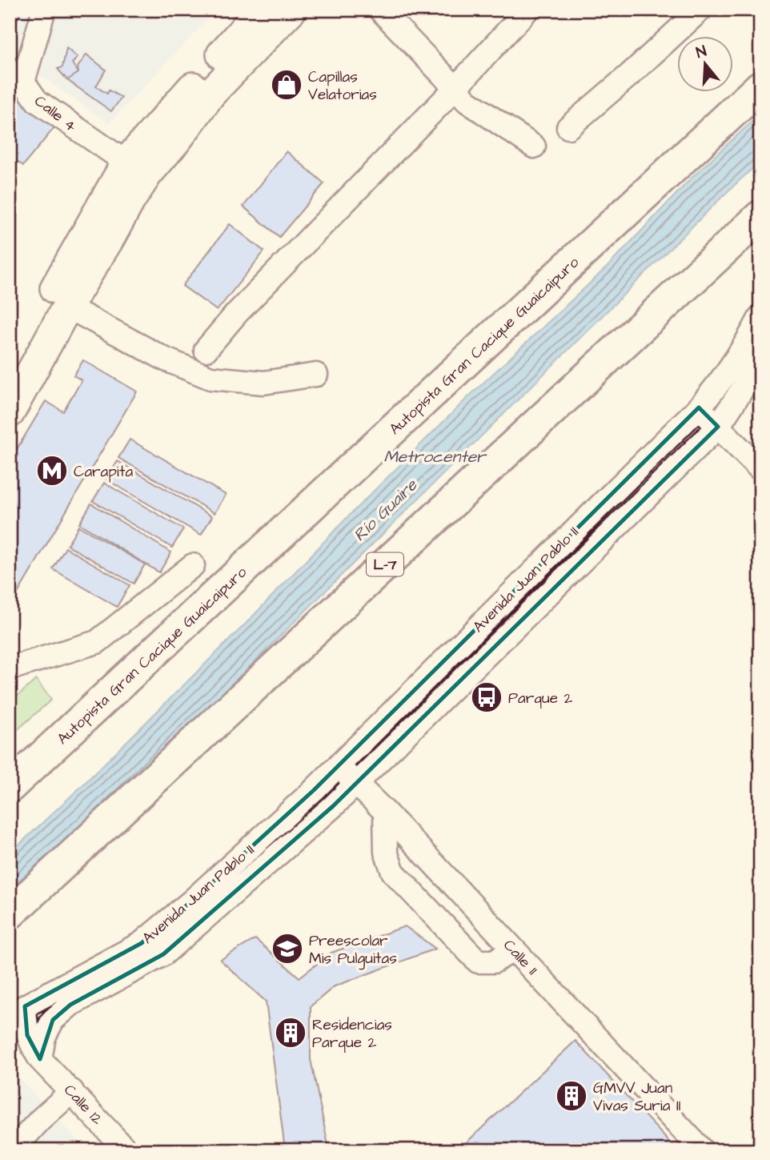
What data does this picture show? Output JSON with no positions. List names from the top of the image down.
{
  "streets": {
    "highway": ["Autopista Gran Cacique Guaicaipuro", "L-7"],
    "street": [
      "Calle 4",
      "Avenida Juan Pablo II",
      "Calle 11",
      "Calle 12"
    ]
  },
  "crossings": [
    ["Avenida Juan Pablo II", "Calle 11"],
    ["Avenida Juan Pablo II", "Calle 12"]
  ],
  "water": ["Metrocenter", "Río Guaire"],
  "places": {
    "shop": ["Capillas Velatorias"],
    "metro station": ["Carapita"],
    "bus stop": ["Parque 2"],
    "school or university": ["Preescolar Mis Pulguitas"],
    "building": ["Residencias Parque 2", "GMVV Juan Vivas Suria II"]
  },
  "north": "top"
}
